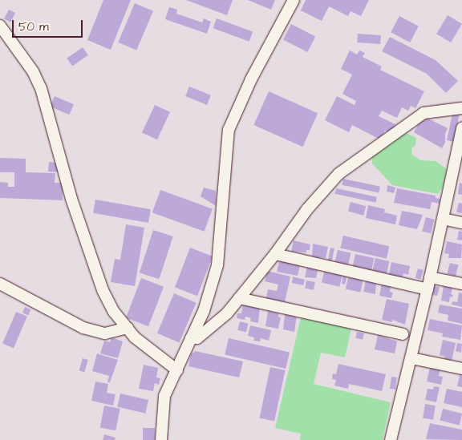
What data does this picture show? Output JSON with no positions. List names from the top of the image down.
{
  "scale_bar": "50 m"
}
